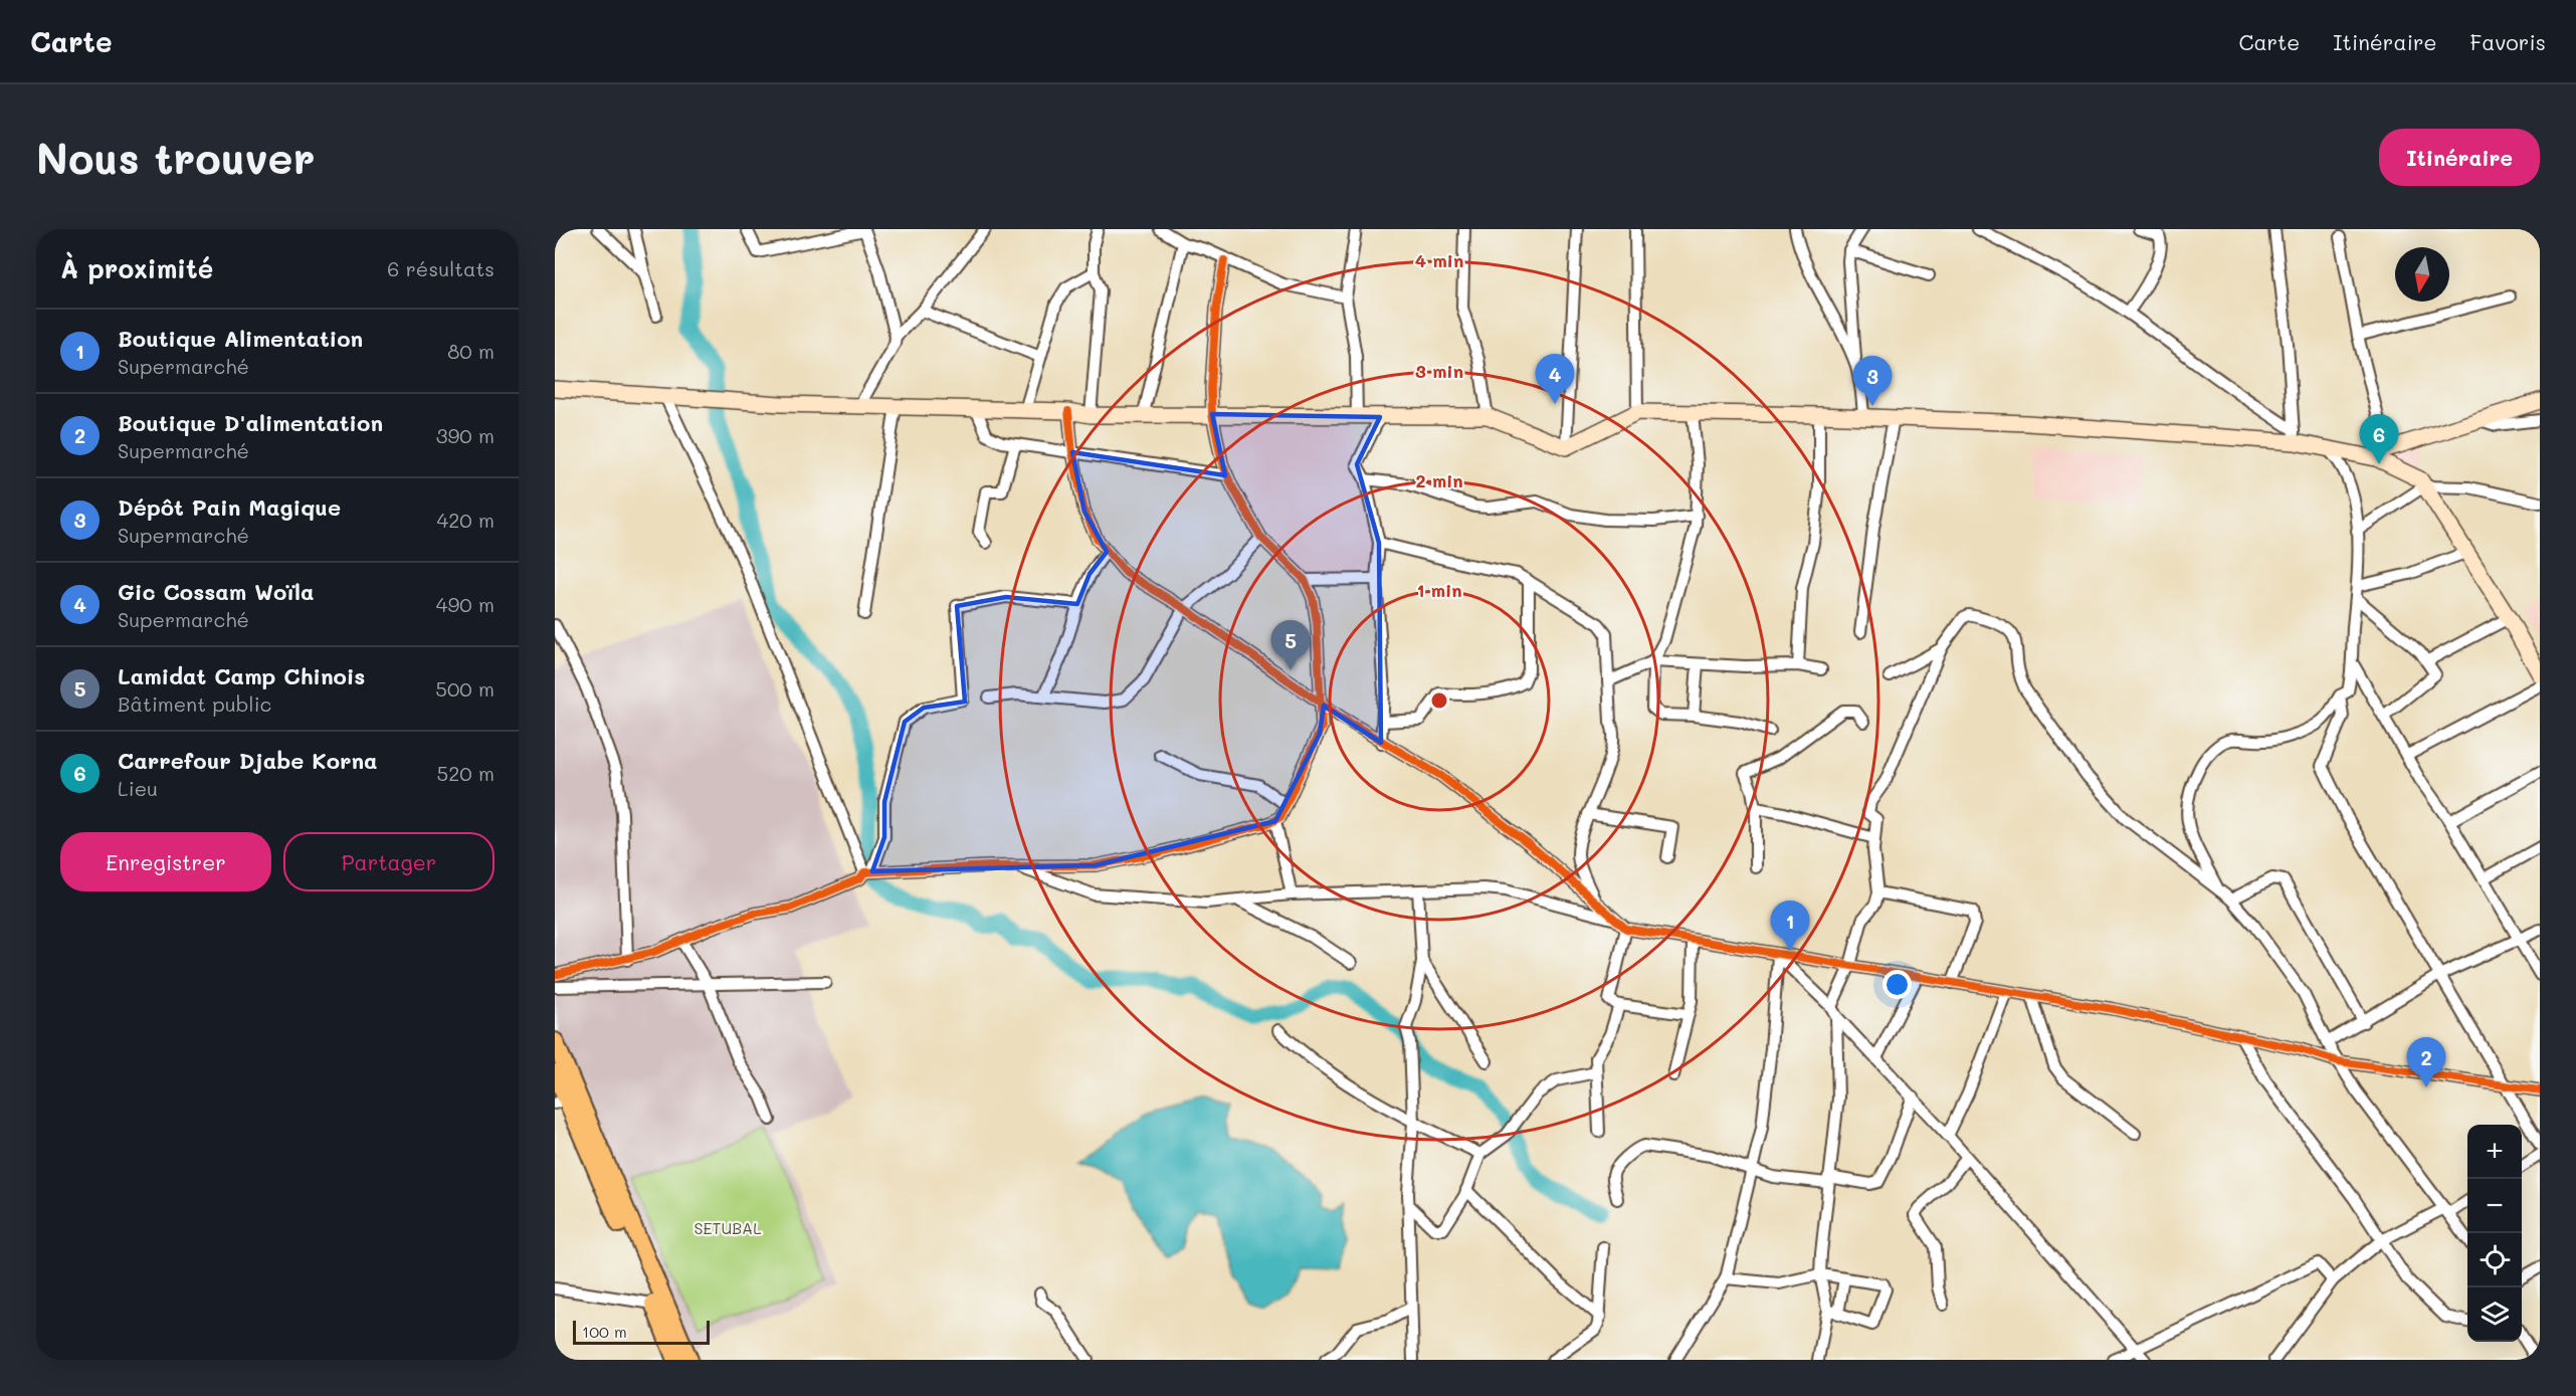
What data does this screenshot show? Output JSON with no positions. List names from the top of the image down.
{
  "parks": ["SETUBAL"],
  "scale_bar": "100 m",
  "north": "bottom",
  "page": {
    "header": "Carte",
    "nav": ["Carte", "Itinéraire", "Favoris"],
    "buttons": [
      "Itinéraire",
      ["Enregistrer", "Partager"]
    ],
    "title": "Nous trouver",
    "heading": ["À proximité", "6 résultats"],
    "list": [
      {
        "mark": "1",
        "name": "Boutique Alimentation",
        "note": "Supermarché",
        "value": "80 m"
      },
      {
        "mark": "2",
        "name": "Boutique D'alimentation",
        "note": "Supermarché",
        "value": "390 m"
      },
      {
        "mark": "3",
        "name": "Dépôt Pain Magique",
        "note": "Supermarché",
        "value": "420 m"
      },
      {
        "mark": "4",
        "name": "Gic Cossam Woïla",
        "note": "Supermarché",
        "value": "490 m"
      },
      {
        "mark": "5",
        "name": "Lamidat Camp Chinois",
        "note": "Bâtiment public",
        "value": "500 m"
      },
      {
        "mark": "6",
        "name": "Carrefour Djabe Korna",
        "note": "Lieu",
        "value": "520 m"
      }
    ],
    "pins": [
      "4",
      "3",
      "6",
      "5",
      "1",
      "2"
    ],
    "map_buttons": ["+", "−"],
    "scale": "100 m"
  },
  "rings": [
    "4 min",
    "3 min",
    "2 min",
    "1 min"
  ]
}
